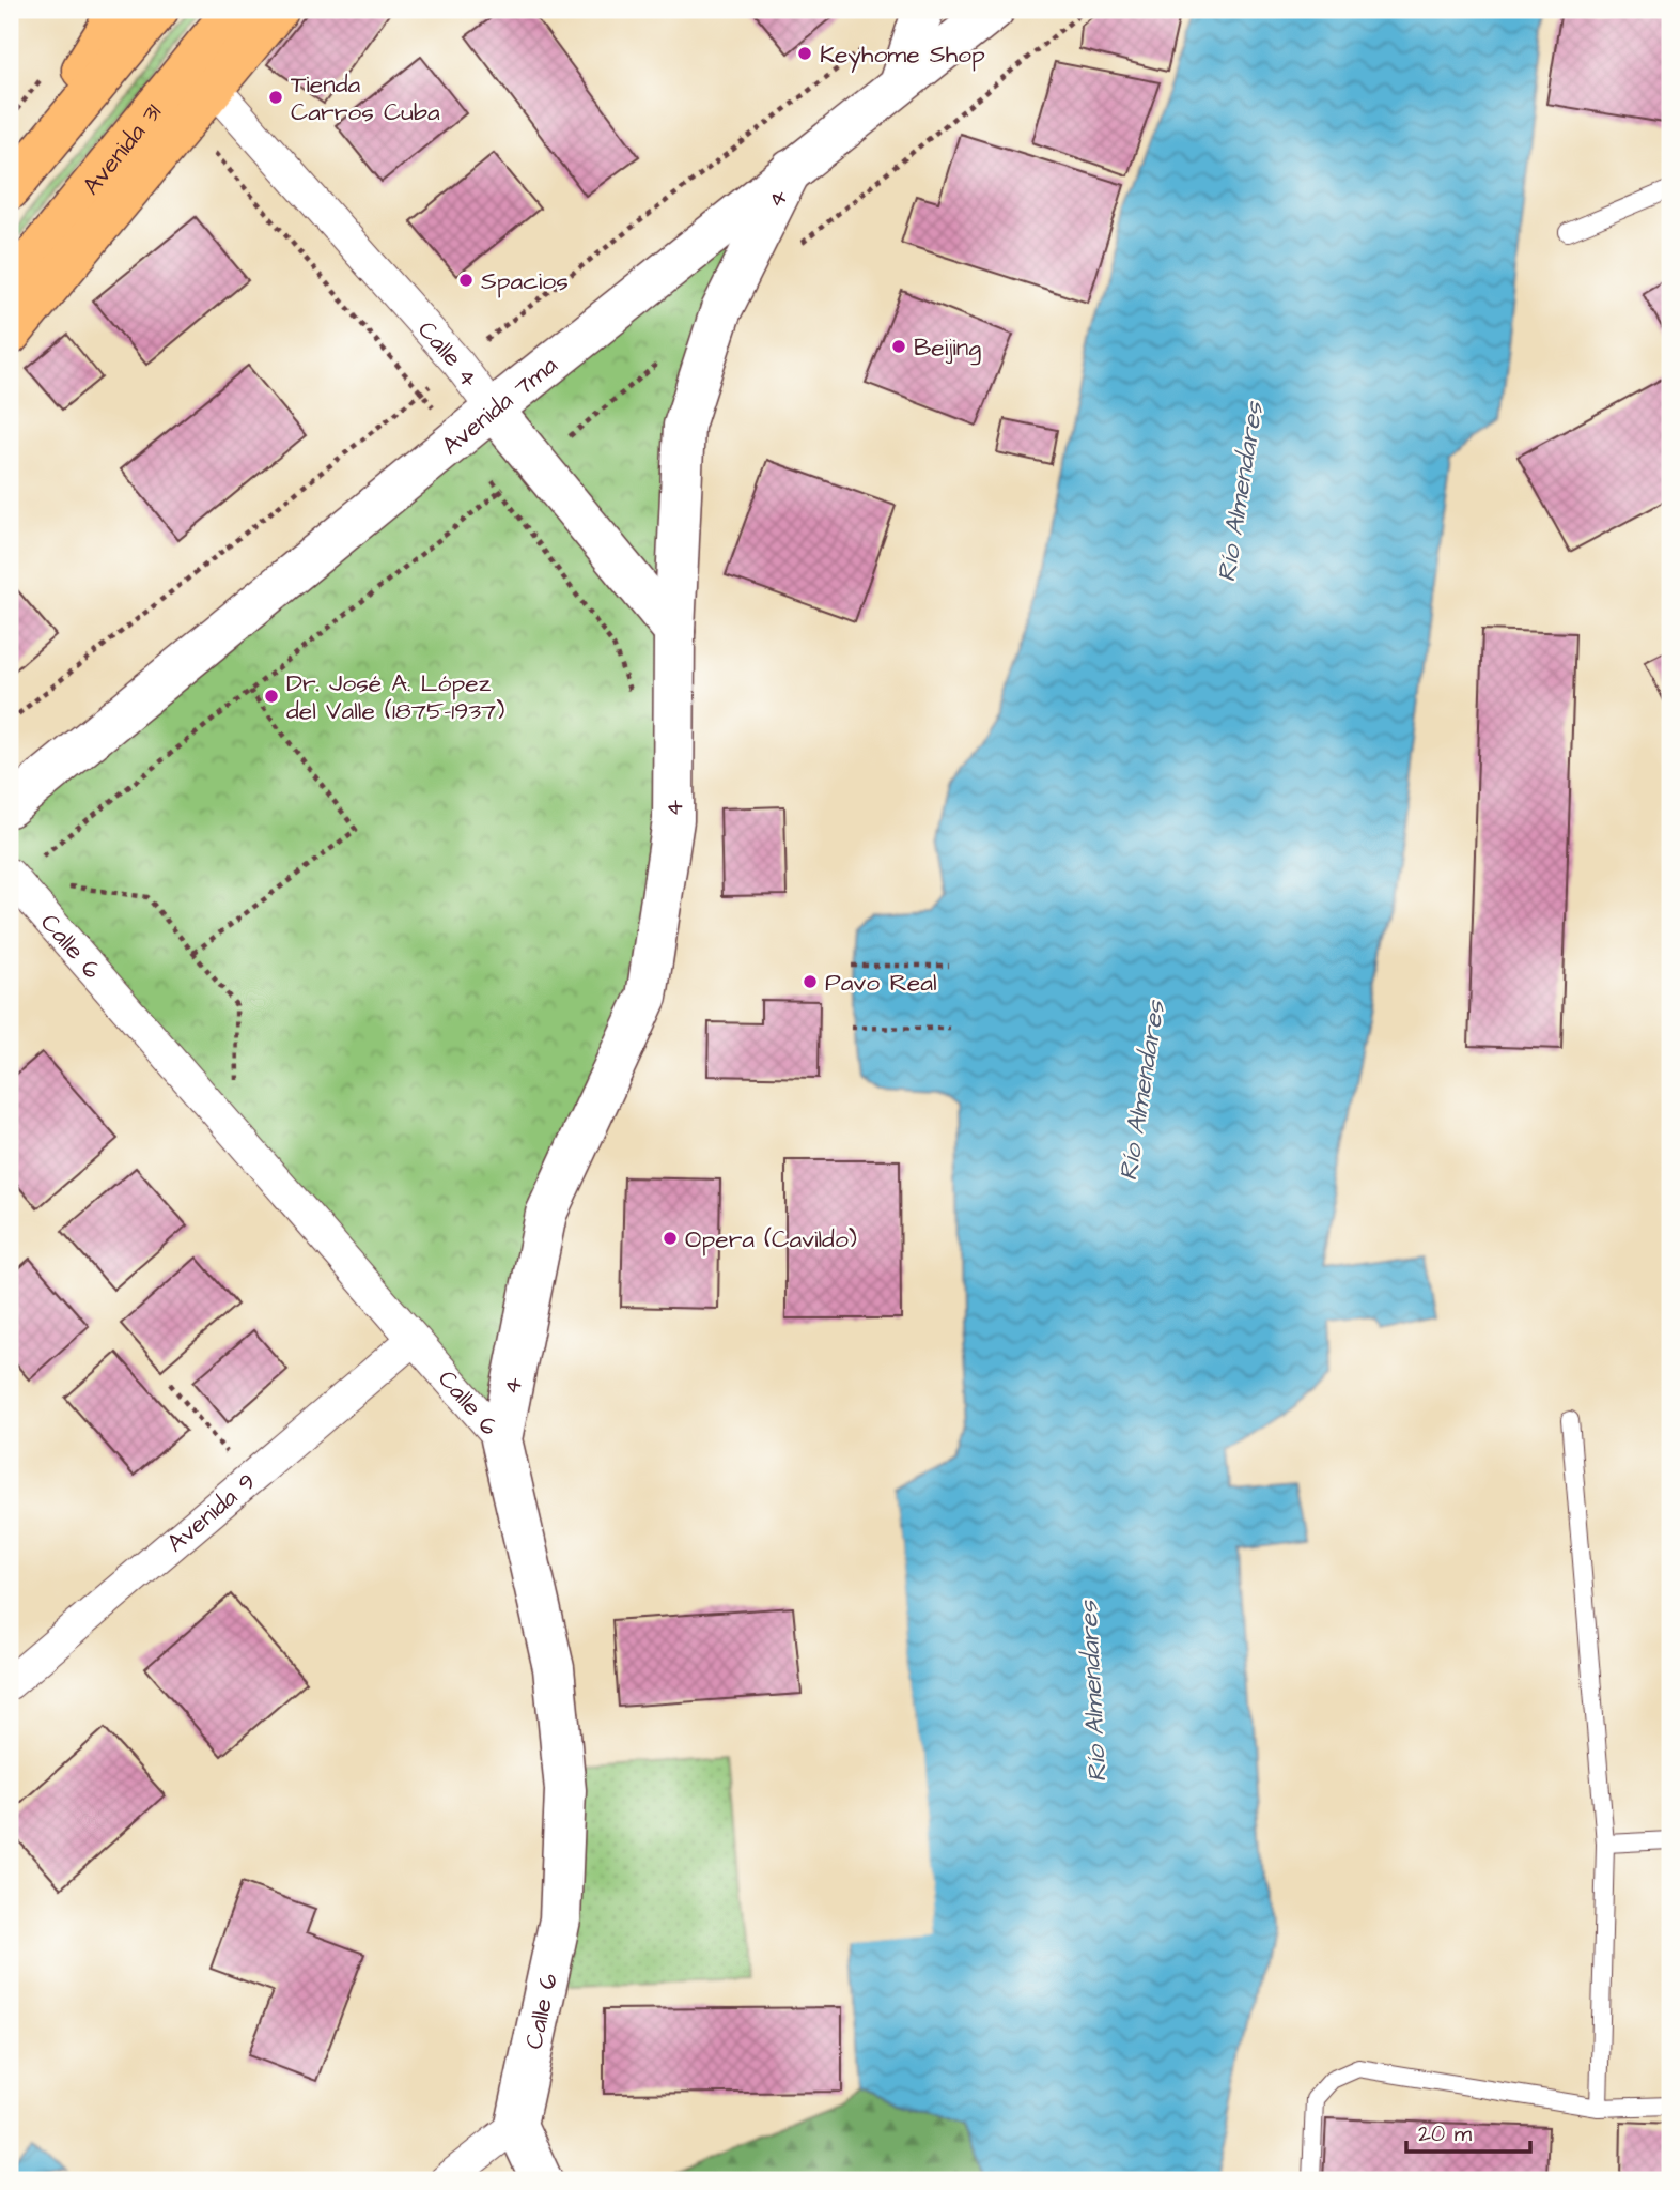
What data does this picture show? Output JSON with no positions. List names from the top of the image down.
{
  "streets": {
    "main road": ["Avenida 31"],
    "street": [
      "4",
      "Calle 4",
      "Avenida 7ma",
      "Calle 6",
      "Avenida 9"
    ]
  },
  "crossings": [
    ["4", "Calle 4"],
    ["4", "Avenida 7ma"],
    ["4", "Calle 6"],
    ["Calle 4", "Avenida 7ma"],
    ["Calle 6", "Avenida 9"]
  ],
  "water": ["Río Almendares"],
  "places": [
    "Keyhome Shop",
    "Tienda Carros Cuba",
    "Spacios",
    "Beijing",
    "Dr. José A. López del Valle (1875-1937)",
    "Pavo Real",
    "Opera (Cavildo)"
  ],
  "scale_bar": "20 m"
}
